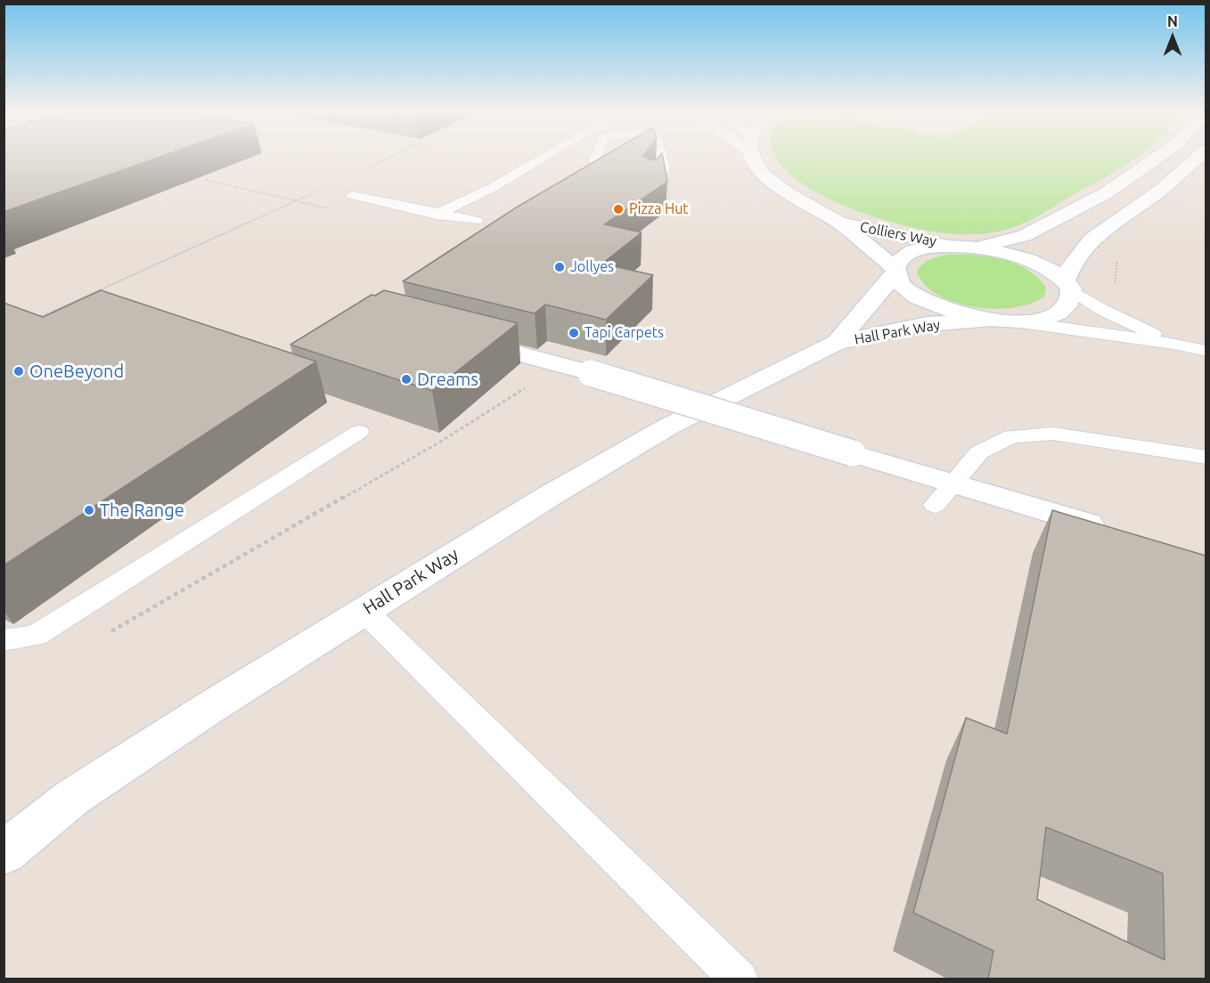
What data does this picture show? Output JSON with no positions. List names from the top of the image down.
{
  "streets": {
    "main road": ["Colliers Way", "Hall Park Way"]
  },
  "crossings": [
    ["Colliers Way", "Hall Park Way"]
  ],
  "places": [
    "Pizza Hut",
    "Jollyes",
    "Tapi Carpets",
    "OneBeyond",
    "Dreams",
    "The Range"
  ],
  "north": "top"
}
